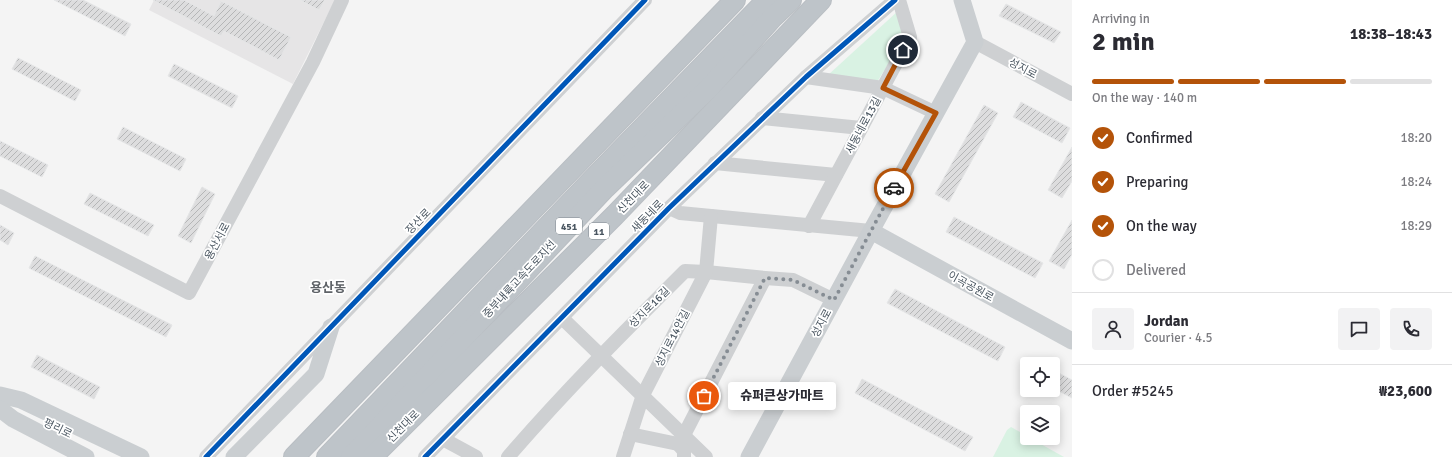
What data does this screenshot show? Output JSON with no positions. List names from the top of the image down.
{
  "streets": {
    "highway": [
      "신천대로",
      "451",
      "11",
      "중부내륙고속도로지선"
    ],
    "main road": ["성지로", "이곡공원로", "평리로"],
    "street": [
      "새동네로13길",
      "새동네로",
      "장산로",
      "용산서로",
      "성지로16길",
      "성지로14안길"
    ]
  },
  "crossings": [
    ["성지로", "이곡공원로"],
    ["성지로", "성지로16길"],
    ["성지로16길", "성지로14안길"]
  ],
  "districts": ["용산동"],
  "places": ["슈퍼큰상가마트"],
  "page": {
    "heading": ["2 min", "Arriving in", "18:38–18:43"],
    "panel": [
      "Jordan",
      "Courier · 4.5",
      "Order #5245",
      "₩23,600"
    ],
    "bar": "On the way · 140 m",
    "list": [
      ["Confirmed", "18:20"],
      ["Preparing", "18:24"],
      ["On the way", "18:29"],
      "Delivered"
    ],
    "bubble": "슈퍼큰상가마트"
  }
}
